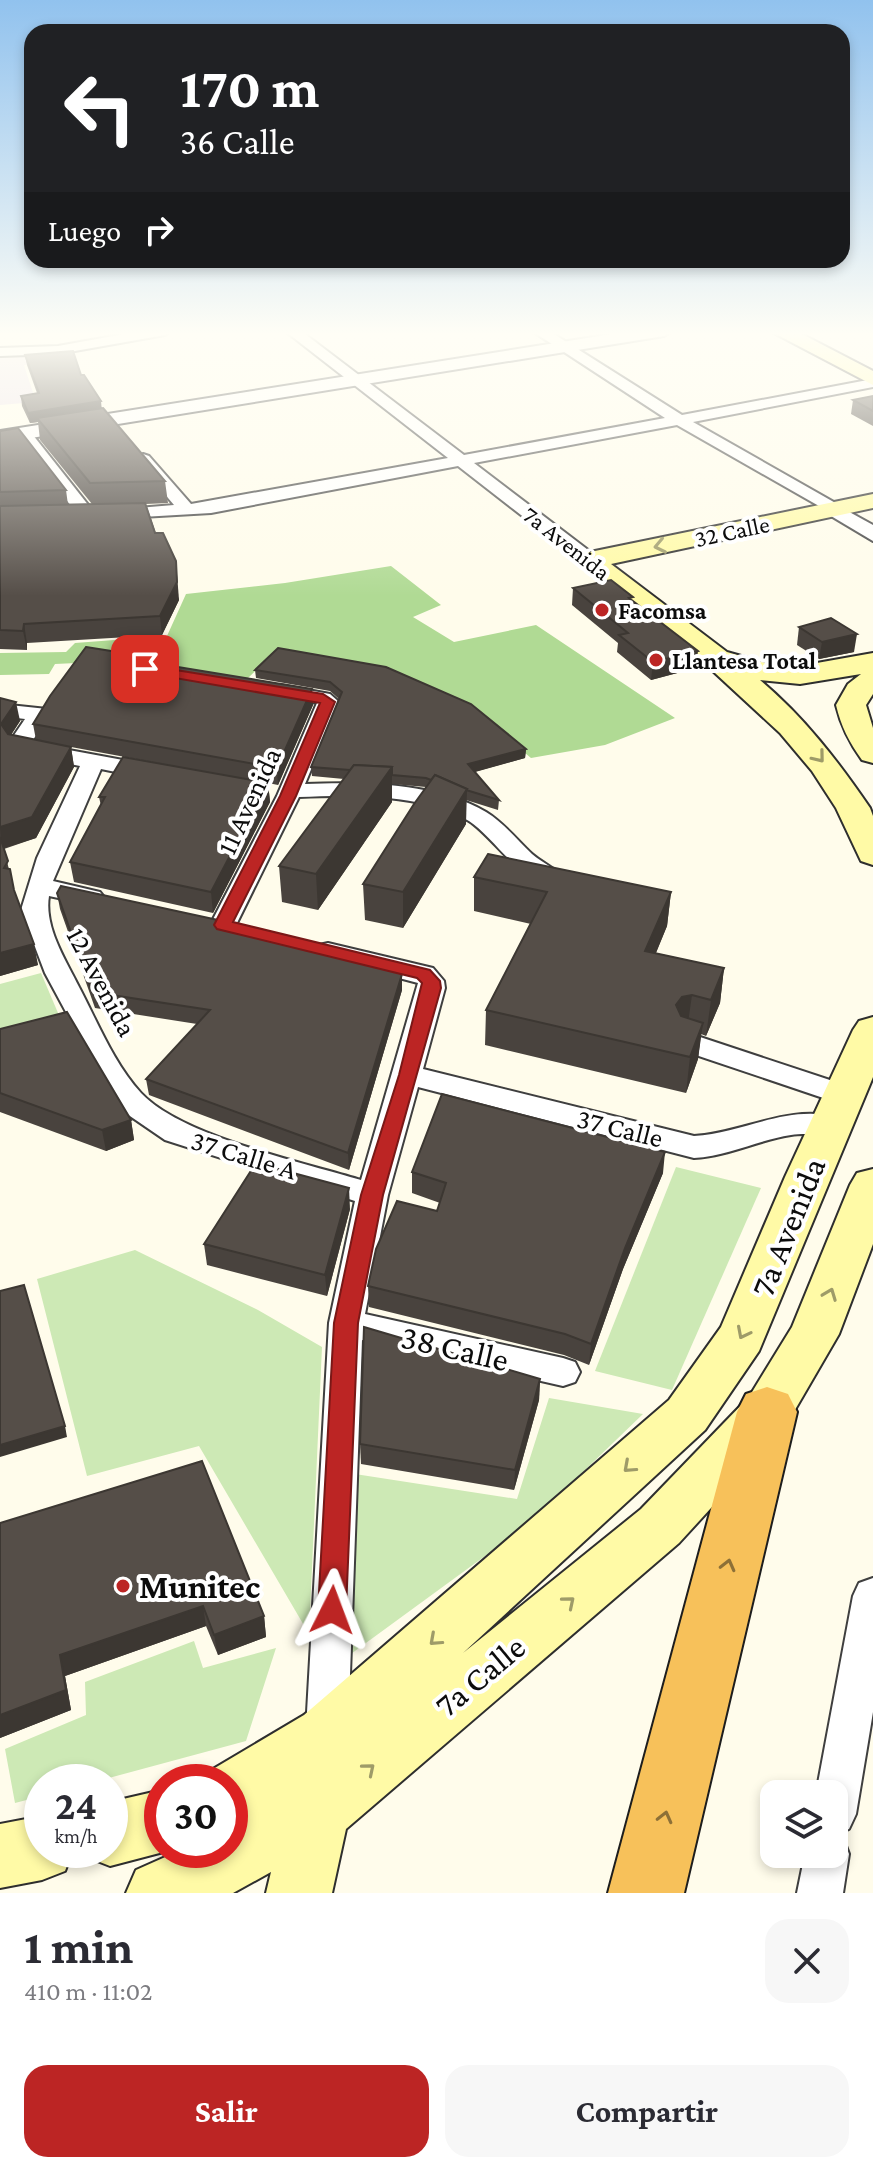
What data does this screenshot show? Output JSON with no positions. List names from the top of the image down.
{
  "streets": {
    "main road": ["32 Calle", "7a Avenida", "7a Calle"],
    "street": [
      "11 Avenida",
      "12 Avenida",
      "37 Calle",
      "37 Calle A",
      "38 Calle"
    ]
  },
  "crossings": [
    ["32 Calle", "7a Avenida"],
    ["7a Avenida", "37 Calle"],
    ["7a Avenida", "7a Calle"],
    ["12 Avenida", "37 Calle A"]
  ],
  "one_way": ["7a Avenida"],
  "places": ["Facomsa", "Llantesa Total", "Munitec"],
  "page": {
    "turn": ["170 m", "36 Calle"],
    "then": "Luego",
    "speed": "24 km/h",
    "limit": "30",
    "heading": ["1 min", "410 m · 11:02"],
    "buttons": ["Salir", "Compartir"]
  }
}
